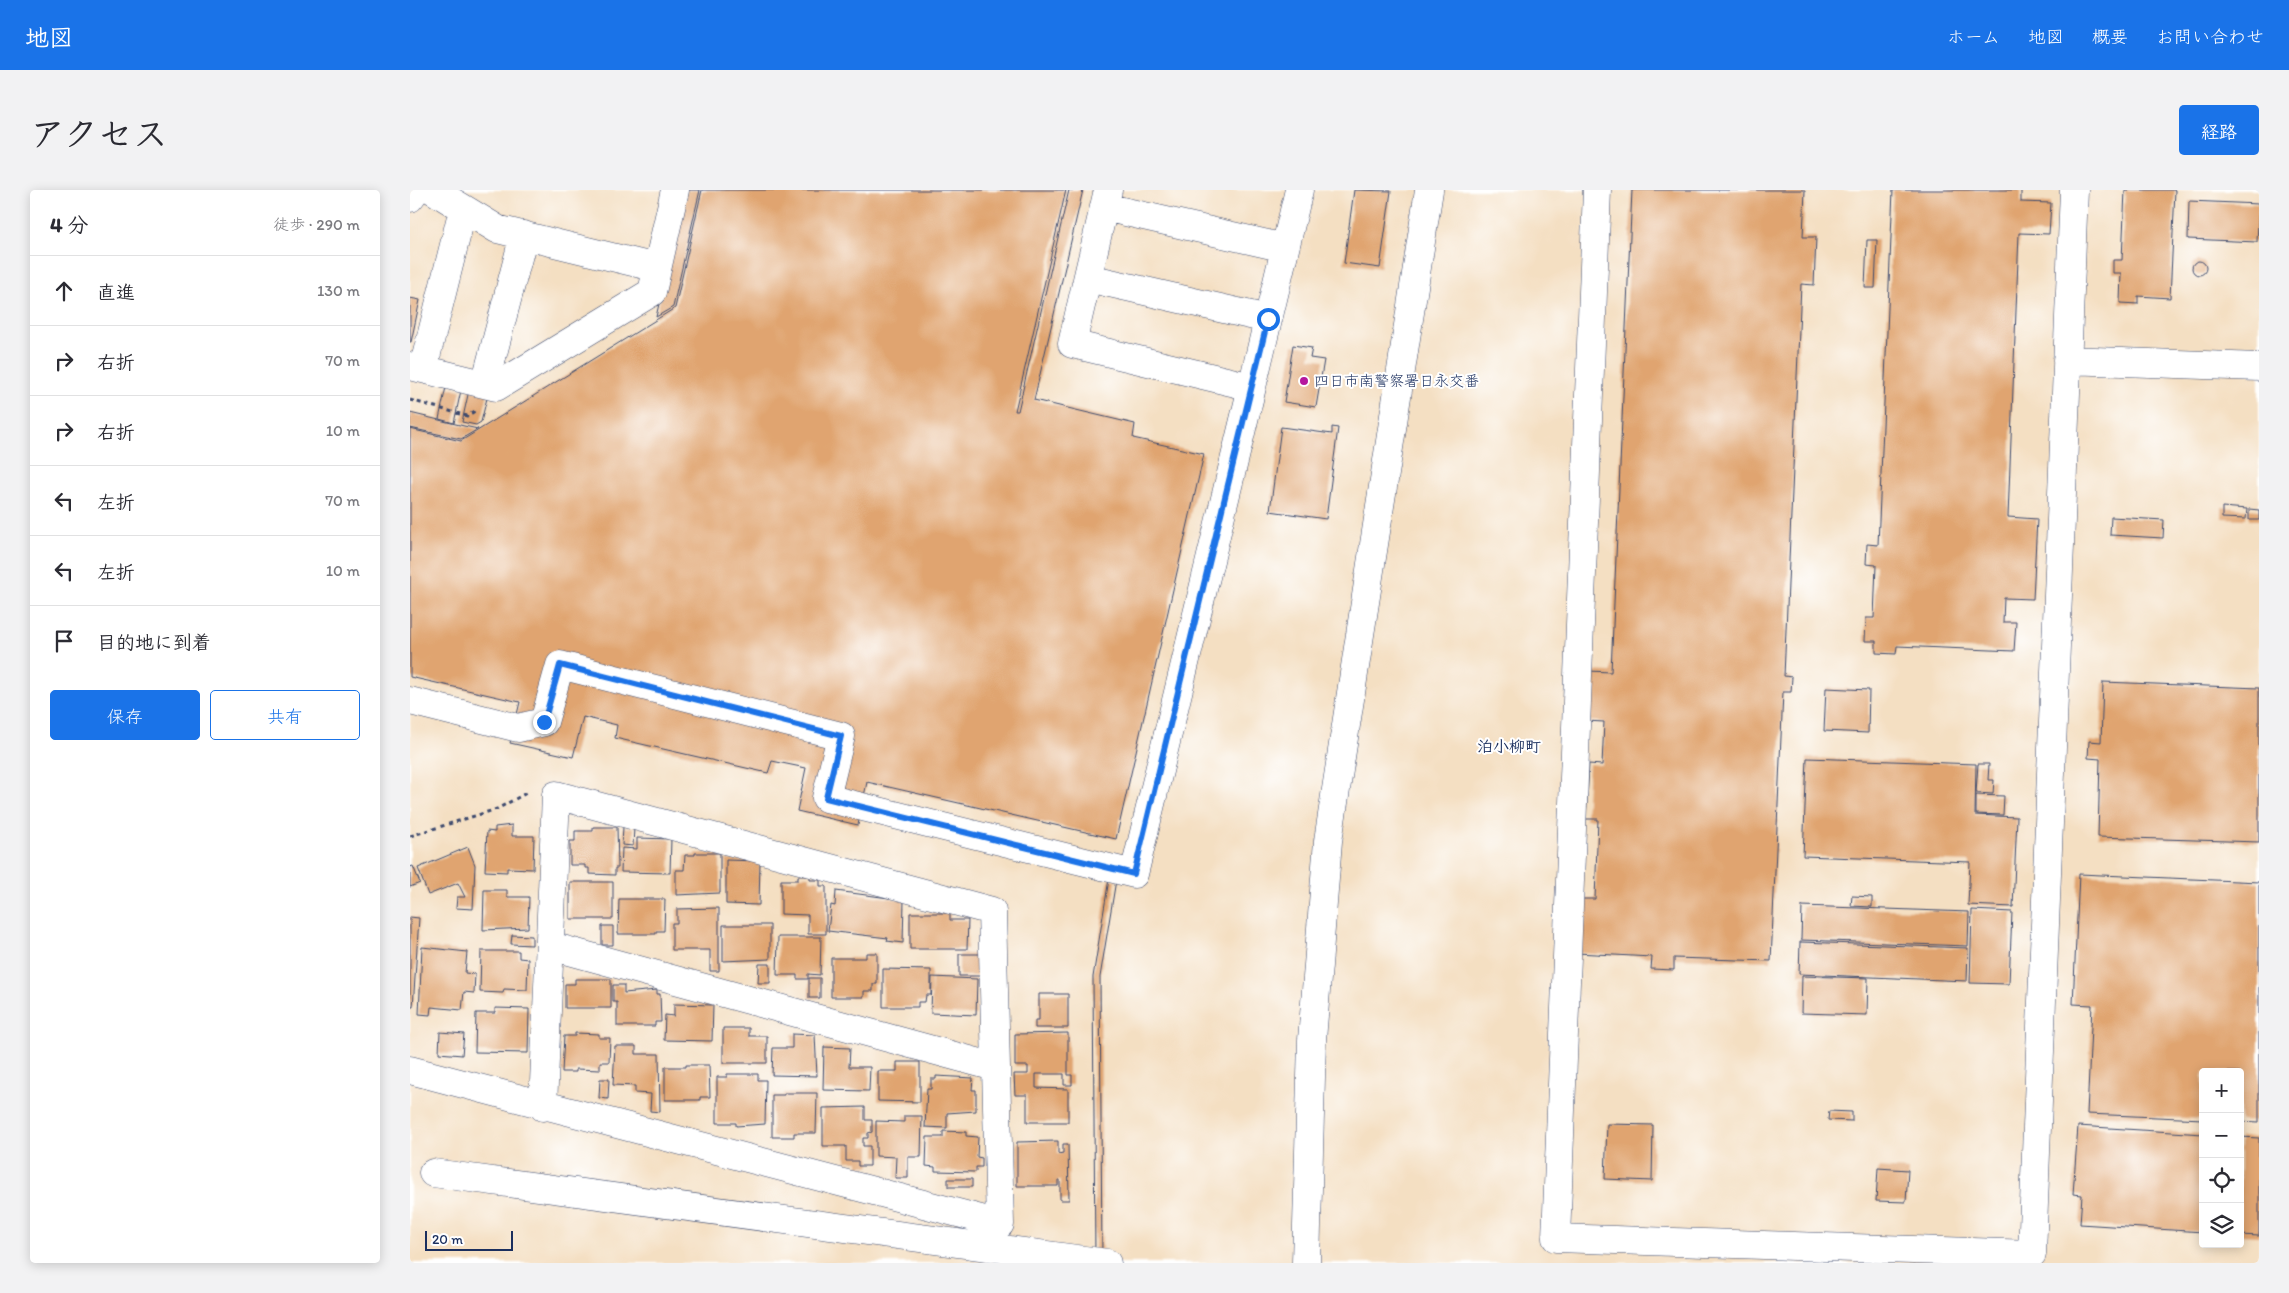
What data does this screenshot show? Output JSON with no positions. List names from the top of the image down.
{
  "districts": ["泊小柳町"],
  "places": ["四日市南警察署日永交番"],
  "scale_bar": "20 m",
  "page": {
    "header": "地図",
    "nav": [
      "ホーム",
      "地図",
      "概要",
      "お問い合わせ"
    ],
    "title": "アクセス",
    "buttons": [
      "経路",
      ["保存", "共有"]
    ],
    "heading": ["4 分", "徒歩 · 290 m"],
    "list": [
      ["直進", "130 m"],
      ["右折", "70 m"],
      ["右折", "10 m"],
      ["左折", "70 m"],
      ["左折", "10 m"],
      "目的地に到着"
    ],
    "map_buttons": ["+", "−"],
    "scale": "20 m"
  }
}
